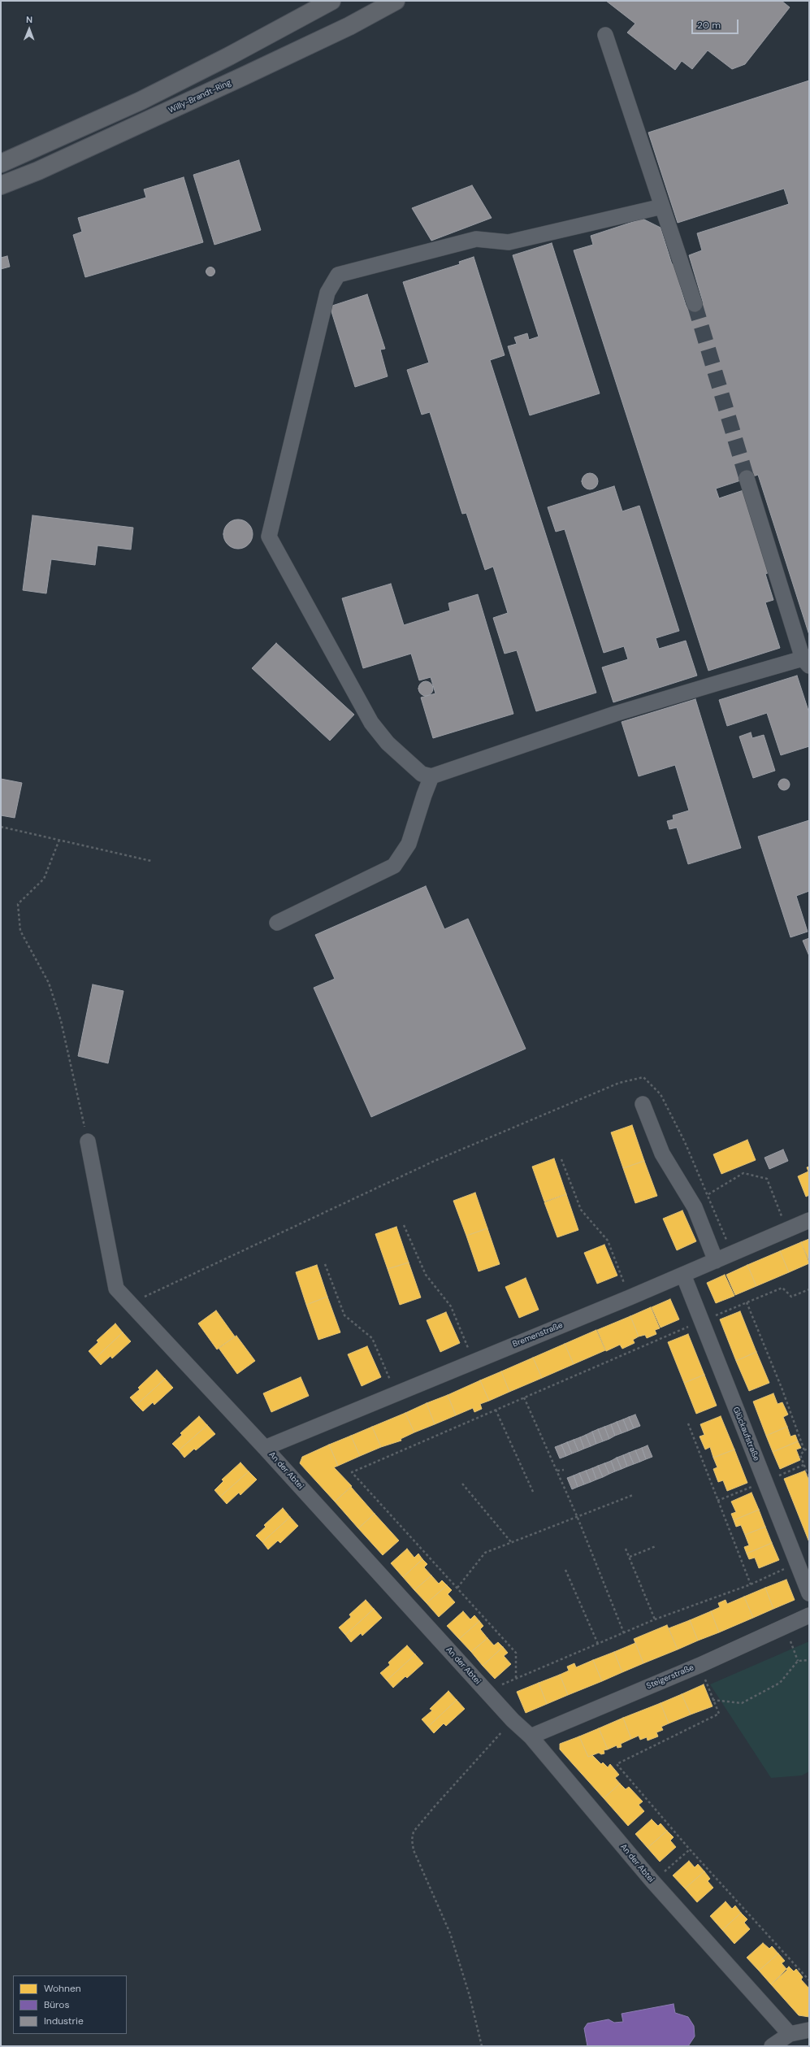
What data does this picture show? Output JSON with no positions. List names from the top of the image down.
{
  "streets": {
    "main road": ["Willy-Brandt-Ring"],
    "street": [
      "Bremenstraße",
      "Glückaufstraße",
      "An der Abtei",
      "Steigerstraße"
    ]
  },
  "crossings": [
    ["Bremenstraße", "Glückaufstraße"],
    ["Bremenstraße", "An der Abtei"],
    ["An der Abtei", "Steigerstraße"]
  ],
  "legend": ["Wohnen", "Büros", "Industrie"],
  "scale_bar": "20 m",
  "north": "top"
}
